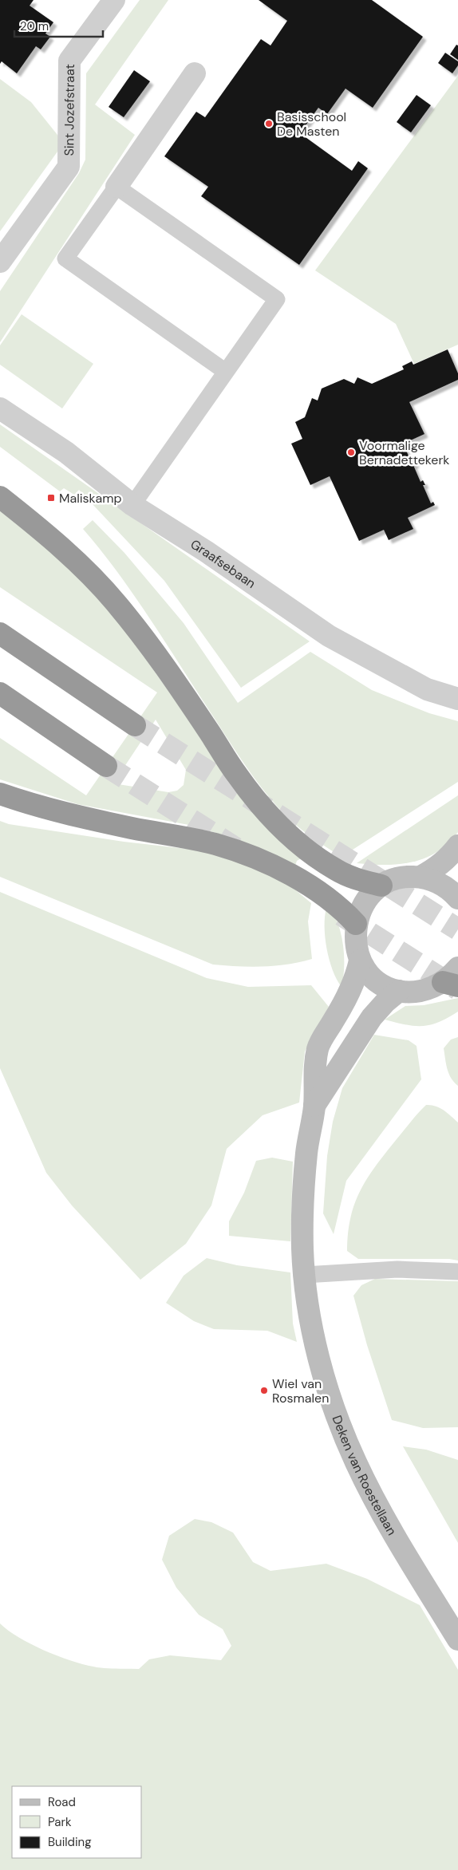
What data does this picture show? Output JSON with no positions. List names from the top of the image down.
{
  "streets": {
    "main road": ["Deken van Roestellaan"],
    "street": ["Sint Jozefstraat", "Graafsebaan"]
  },
  "places": {
    "other": ["Basisschool De Masten", "Voormalige Bernadettekerk", "Wiel van Rosmalen"],
    "transit": ["Maliskamp"]
  },
  "legend": ["Road", "Park", "Building"],
  "scale_bar": "20 m"
}
